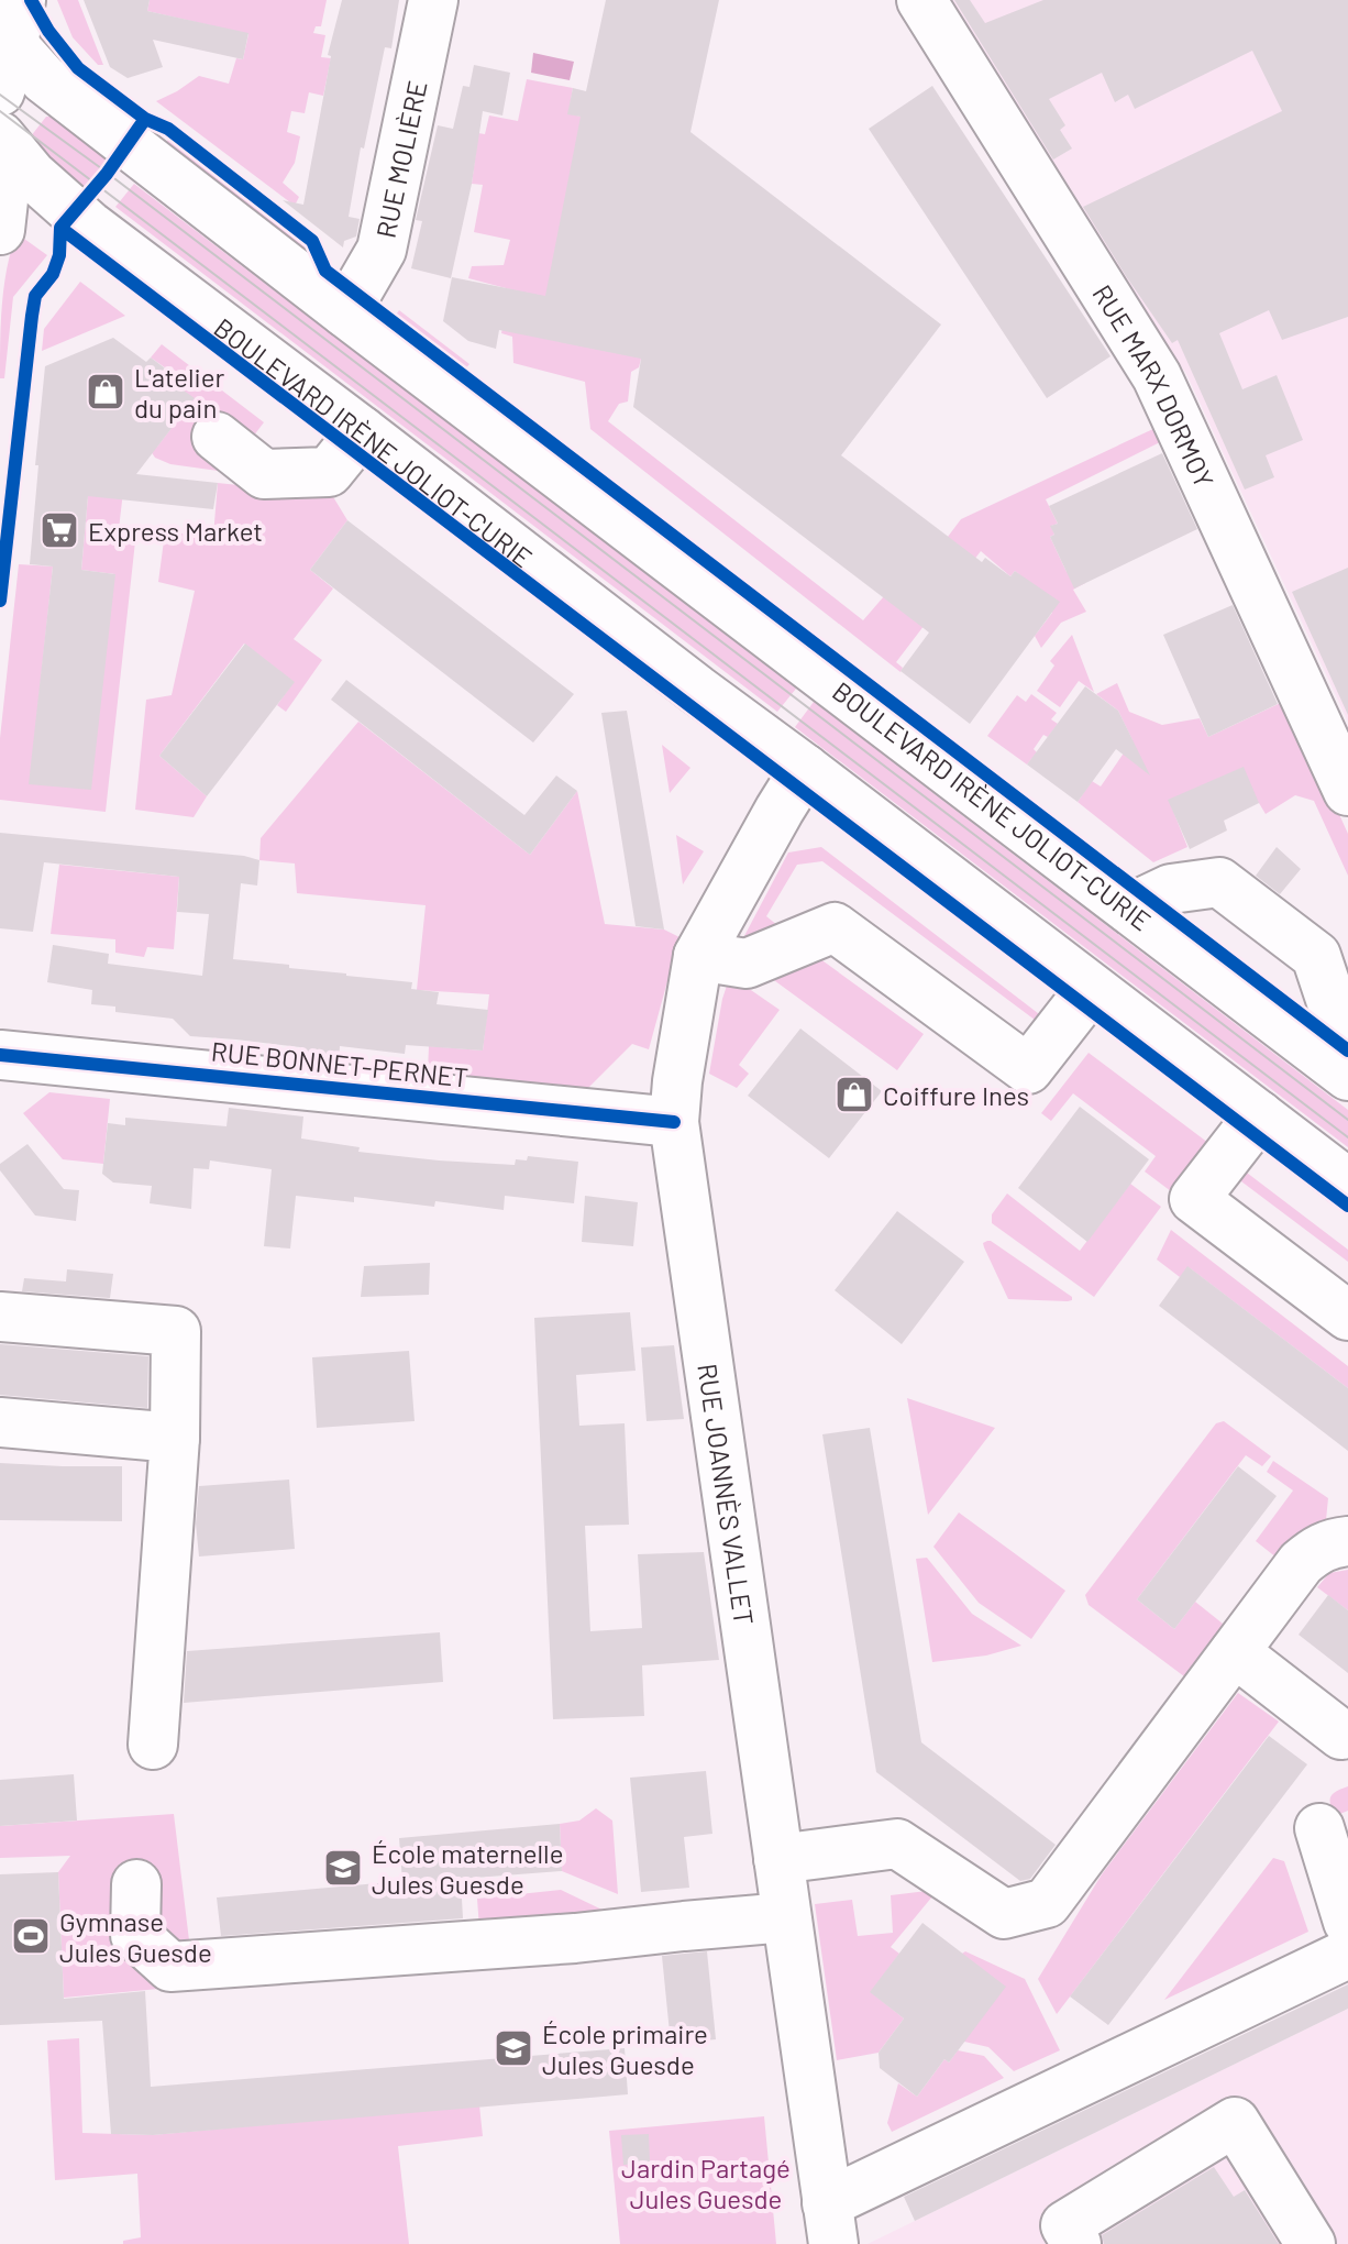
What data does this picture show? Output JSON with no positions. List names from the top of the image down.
{
  "streets": {
    "street": [
      "RUE MOLIÈRE",
      "RUE MARX DORMOY",
      "BOULEVARD IRÈNE JOLIOT-CURIE",
      "RUE BONNET-PERNET",
      "RUE JOANNÈS VALLET"
    ]
  },
  "crossings": [
    ["RUE MOLIÈRE", "BOULEVARD IRÈNE JOLIOT-CURIE"],
    ["BOULEVARD IRÈNE JOLIOT-CURIE", "RUE JOANNÈS VALLET"],
    ["RUE BONNET-PERNET", "RUE JOANNÈS VALLET"]
  ],
  "parks": ["Jardin Partagé Jules Guesde"],
  "places": {
    "shop": ["L'atelier du pain", "Coiffure Ines"],
    "supermarket": ["Express Market"],
    "school or university": ["École maternelle Jules Guesde", "École primaire Jules Guesde"],
    "sports": ["Gymnase Jules Guesde"]
  }
}
